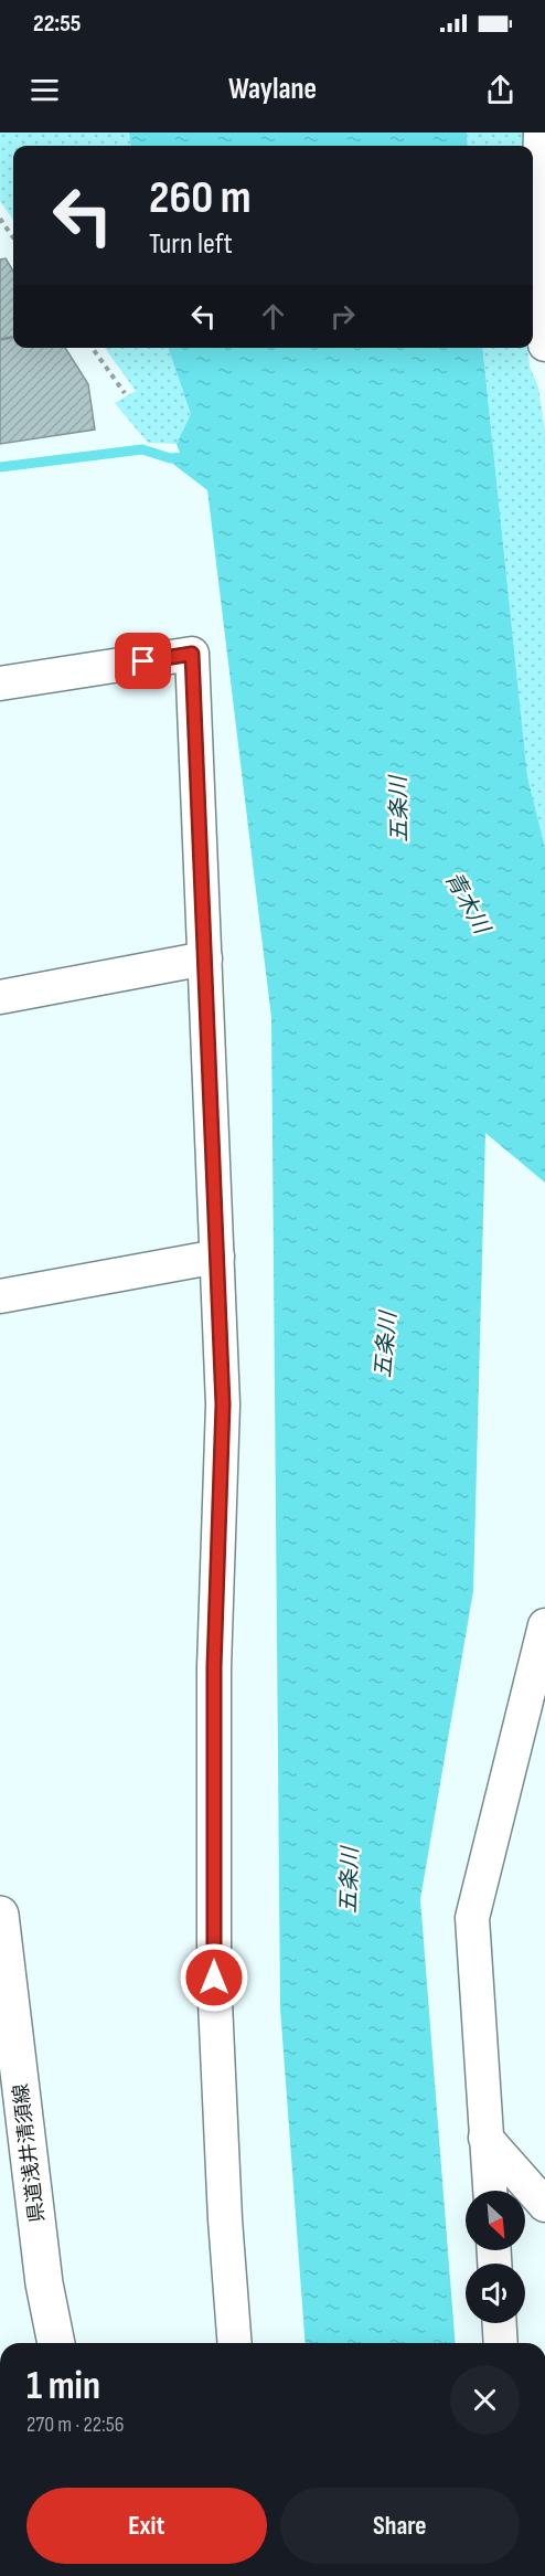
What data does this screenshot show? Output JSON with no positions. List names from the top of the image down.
{
  "streets": {
    "main road": ["県道浅井清須線"]
  },
  "water": ["五条川", "青木川"],
  "north": "bottom right",
  "page": {
    "status": "22:55",
    "header": "Waylane",
    "turn": ["260 m", "Turn left"],
    "heading": ["1 min", "270 m · 22:56"],
    "buttons": ["Exit", "Share"]
  }
}
